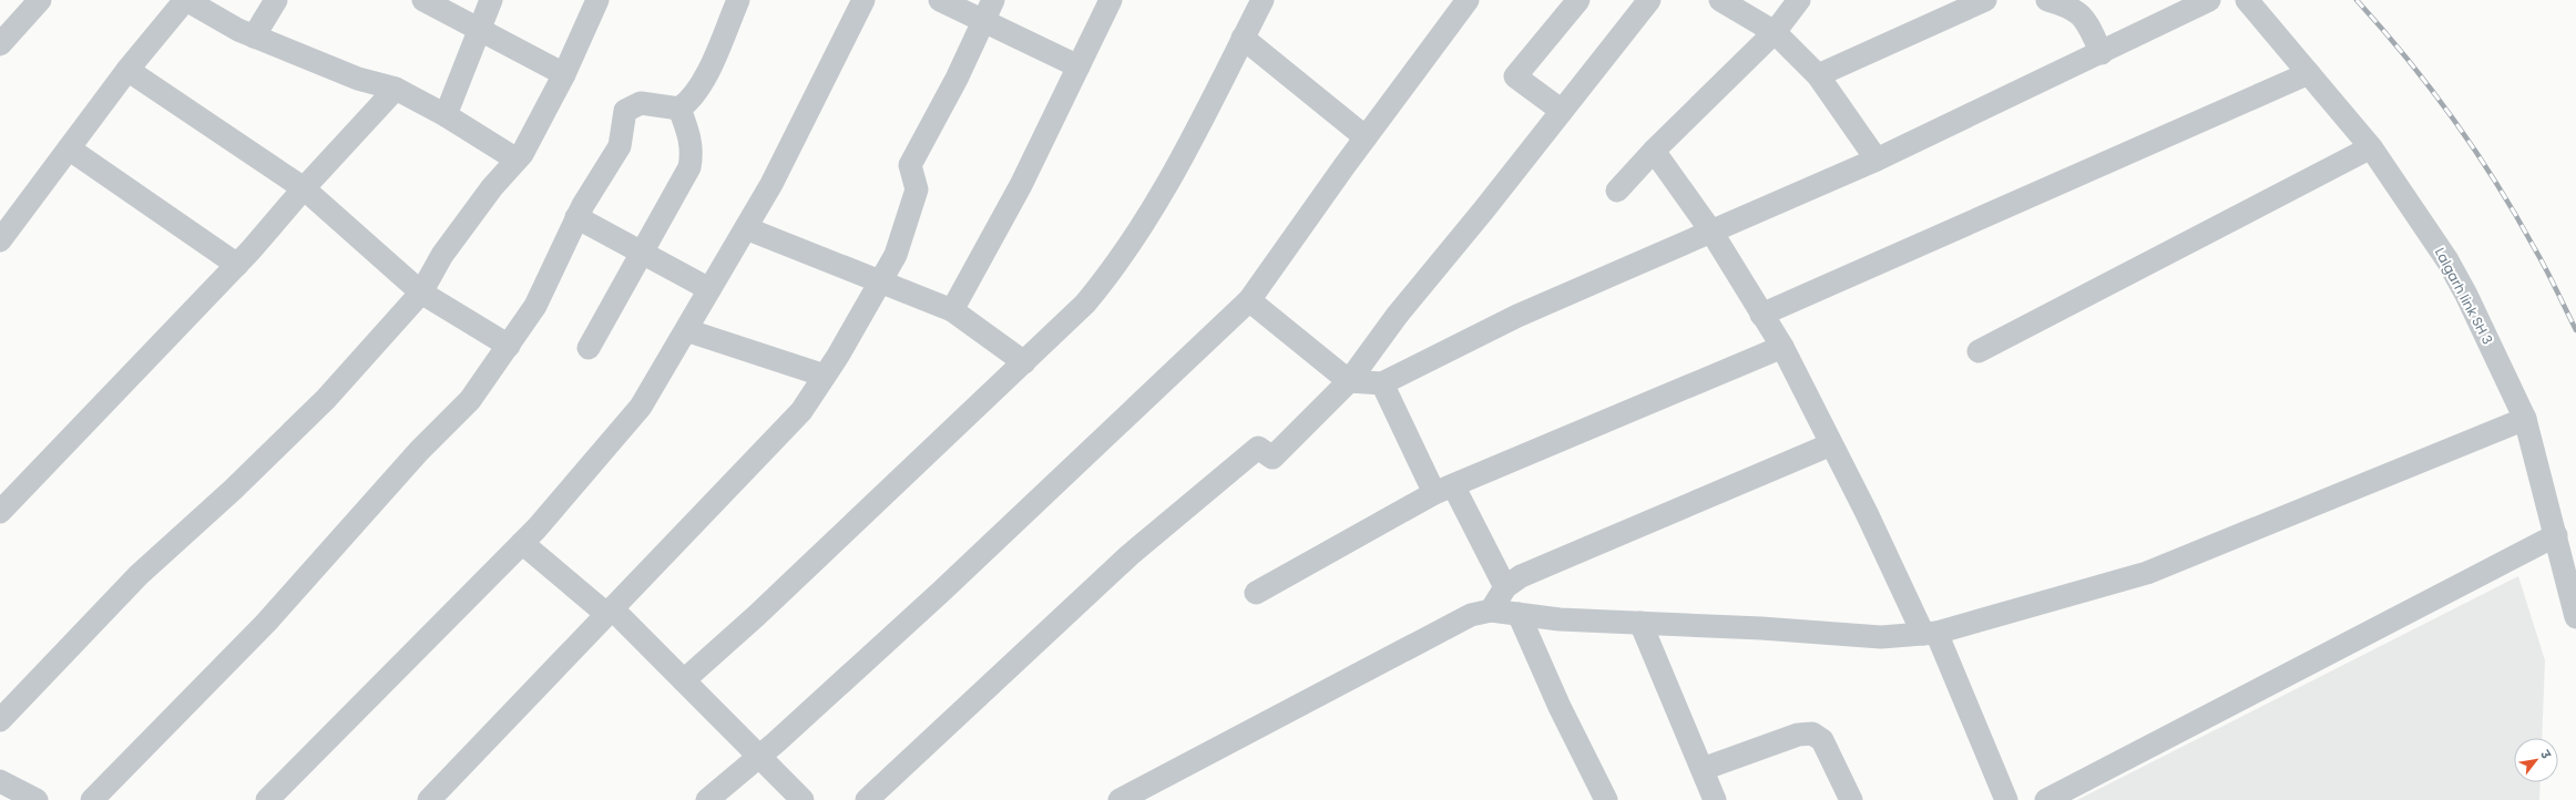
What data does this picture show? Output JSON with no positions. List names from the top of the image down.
{
  "streets": {
    "street": ["Lalgarh link SH 3"]
  },
  "north": "top right"
}
